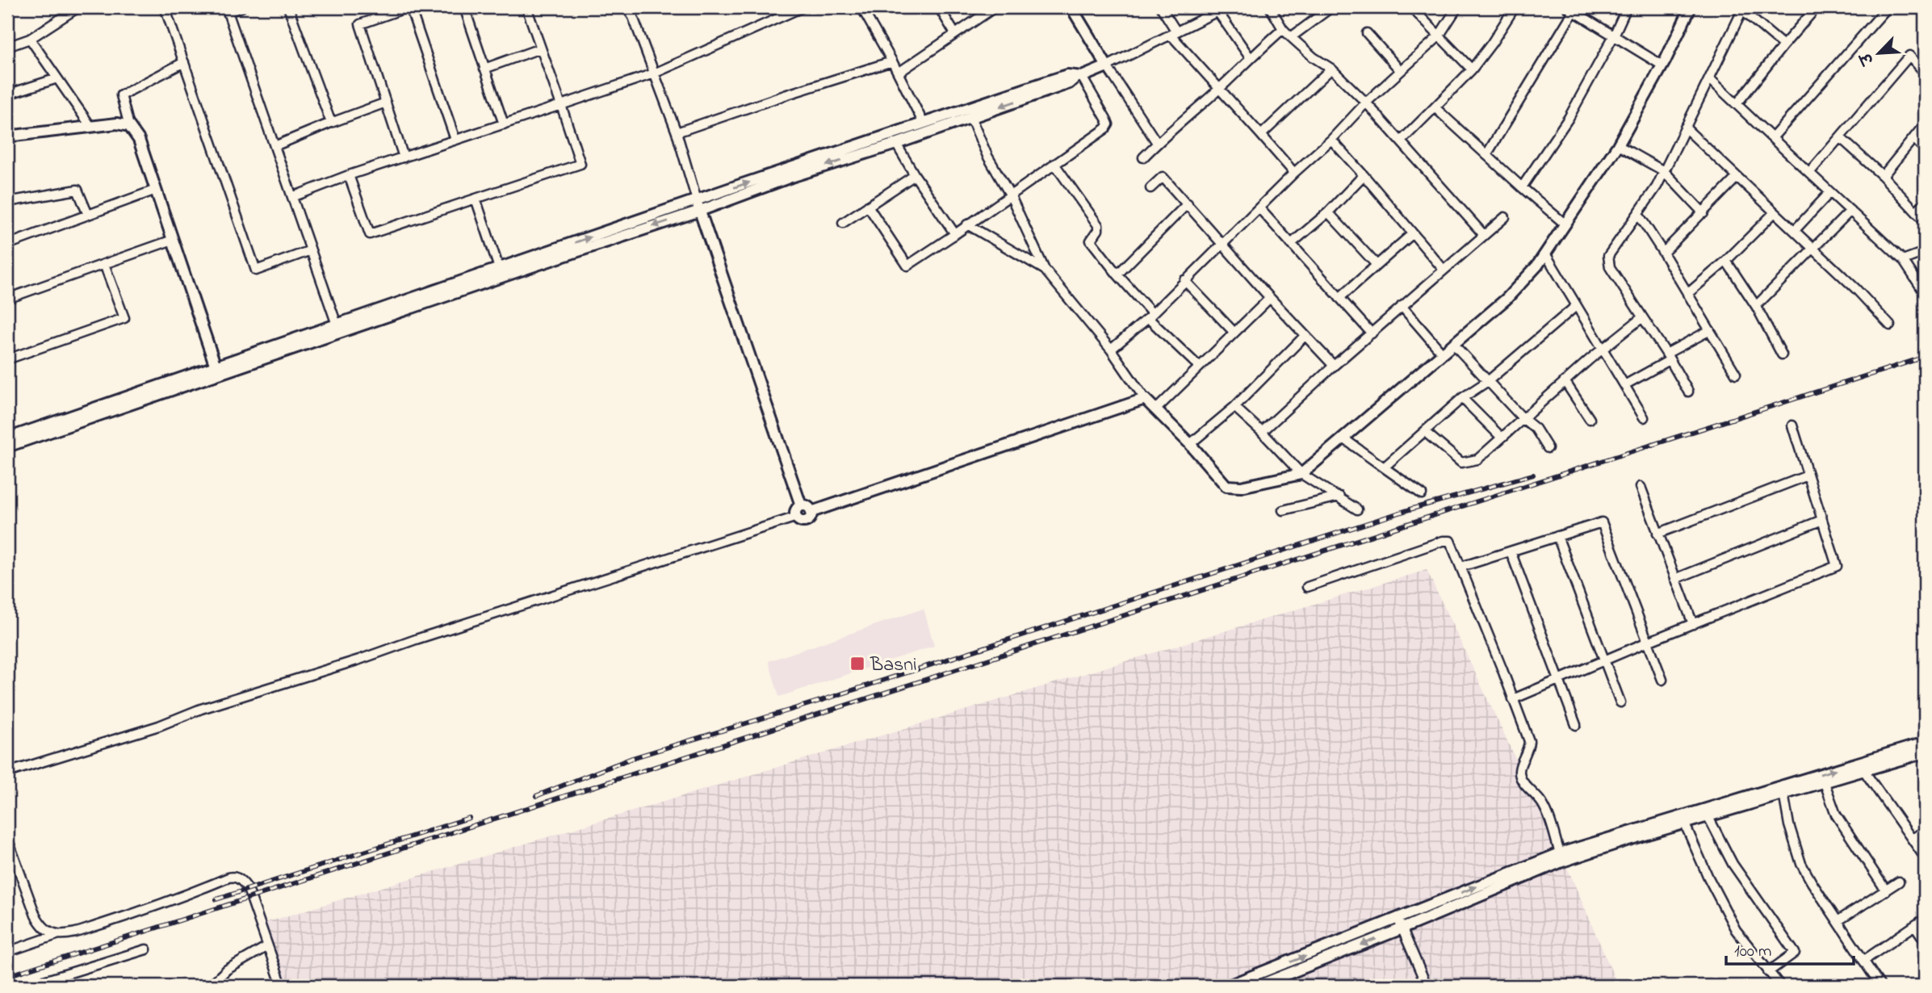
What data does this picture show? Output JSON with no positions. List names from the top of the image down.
{
  "places": {
    "transit": ["Basni"]
  },
  "scale_bar": "100 m",
  "north": "bottom left"
}
